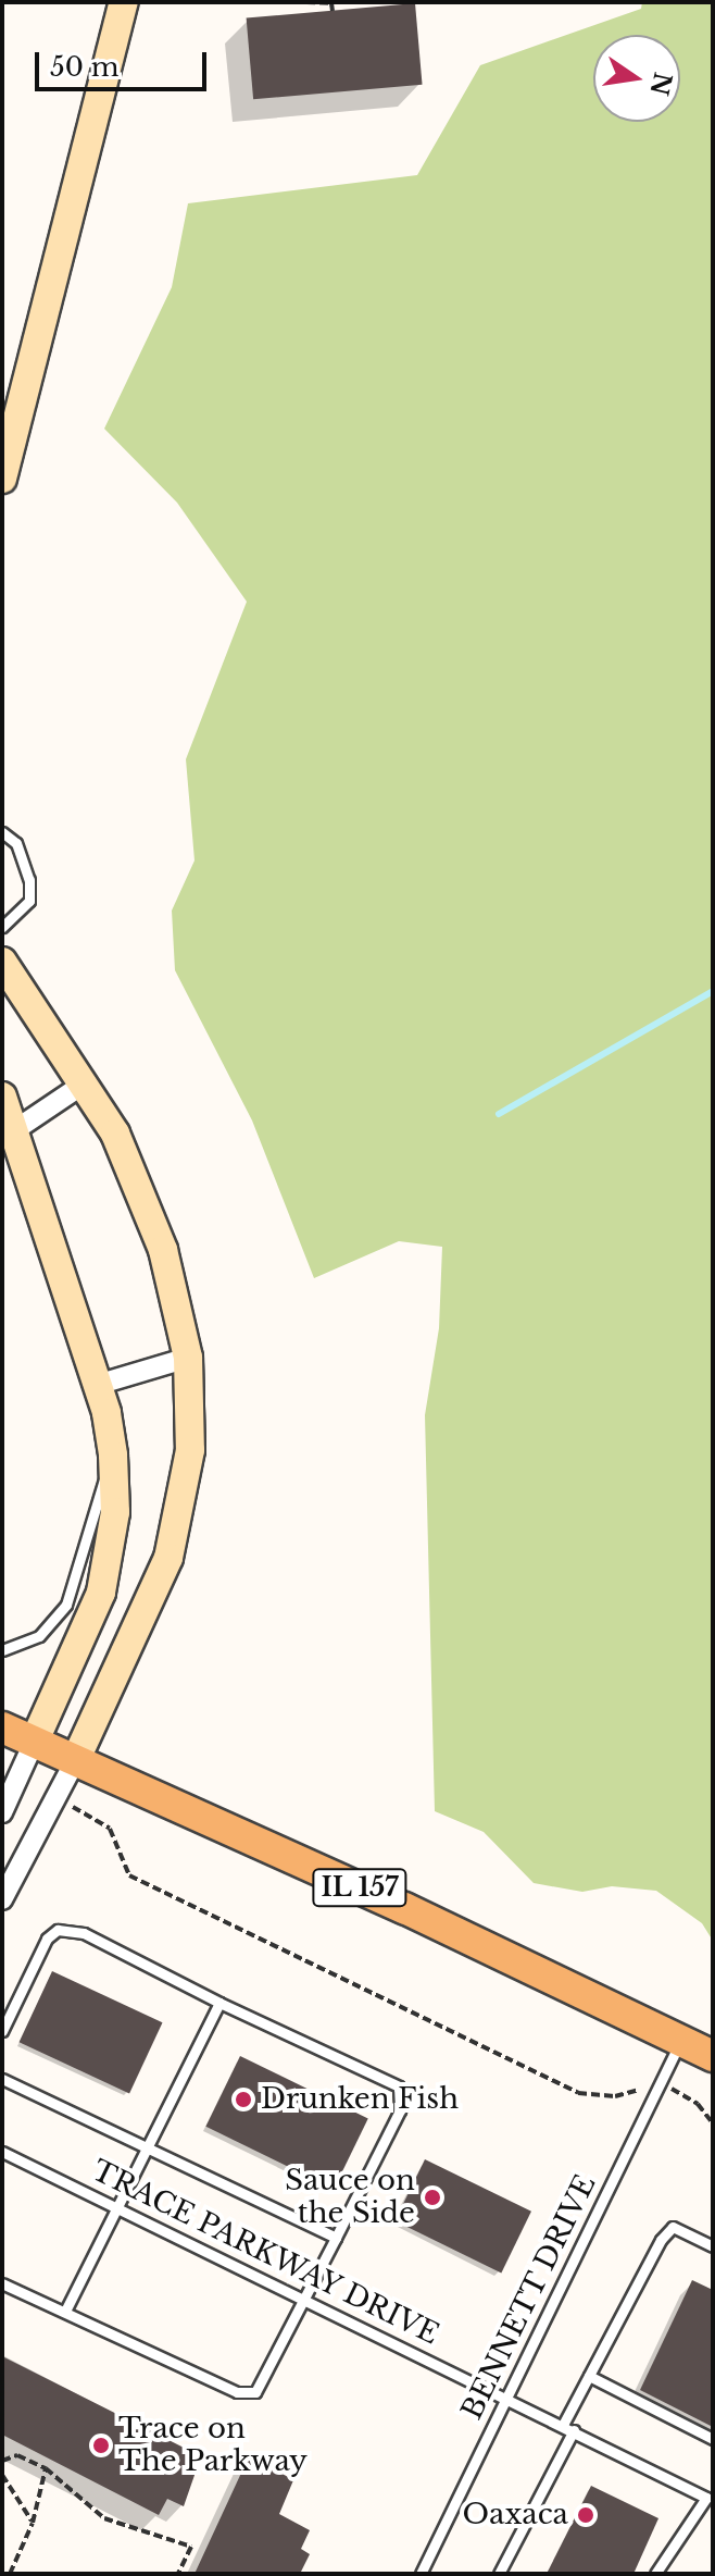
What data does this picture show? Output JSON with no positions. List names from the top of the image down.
{
  "streets": {
    "main road": ["IL 157"],
    "lane": ["TRACE PARKWAY DRIVE", "BENNETT DRIVE"]
  },
  "crossings": [
    ["IL 157", "BENNETT DRIVE"],
    ["TRACE PARKWAY DRIVE", "BENNETT DRIVE"]
  ],
  "places": [
    "Drunken Fish",
    "Sauce on the Side",
    "Trace on The Parkway",
    "Oaxaca"
  ],
  "scale_bar": "50 m",
  "north": "right"
}
